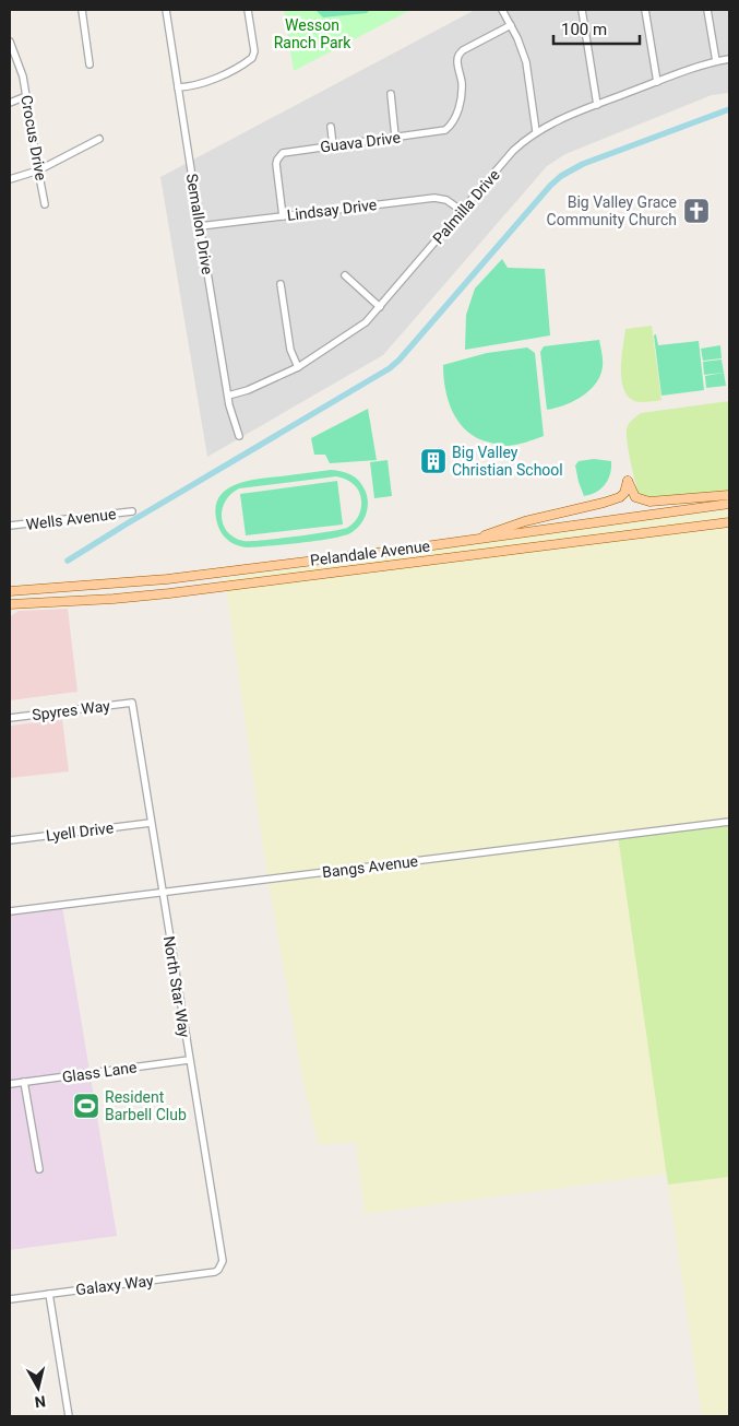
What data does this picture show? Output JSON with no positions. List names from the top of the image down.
{
  "streets": {
    "main road": ["Pelandale Avenue"],
    "street": [
      "Crocus Drive",
      "Guava Drive",
      "Palmilla Drive",
      "Lindsay Drive",
      "Semallon Drive",
      "Wells Avenue",
      "Spyres Way",
      "Lyell Drive",
      "Bangs Avenue",
      "North Star Way",
      "Glass Lane",
      "Galaxy Way"
    ]
  },
  "crossings": [
    ["Guava Drive", "Lindsay Drive"],
    ["Palmilla Drive", "Lindsay Drive"],
    ["Palmilla Drive", "Semallon Drive"],
    ["Lindsay Drive", "Semallon Drive"],
    ["Spyres Way", "North Star Way"],
    ["Lyell Drive", "North Star Way"],
    ["Bangs Avenue", "North Star Way"],
    ["North Star Way", "Glass Lane"],
    ["North Star Way", "Galaxy Way"]
  ],
  "parks": ["Wesson Ranch Park"],
  "places": {
    "church": ["Big Valley Grace Community Church"],
    "building": ["Big Valley Christian School"],
    "sports": ["Resident Barbell Club"]
  },
  "scale_bar": "100 m",
  "north": "bottom"
}
